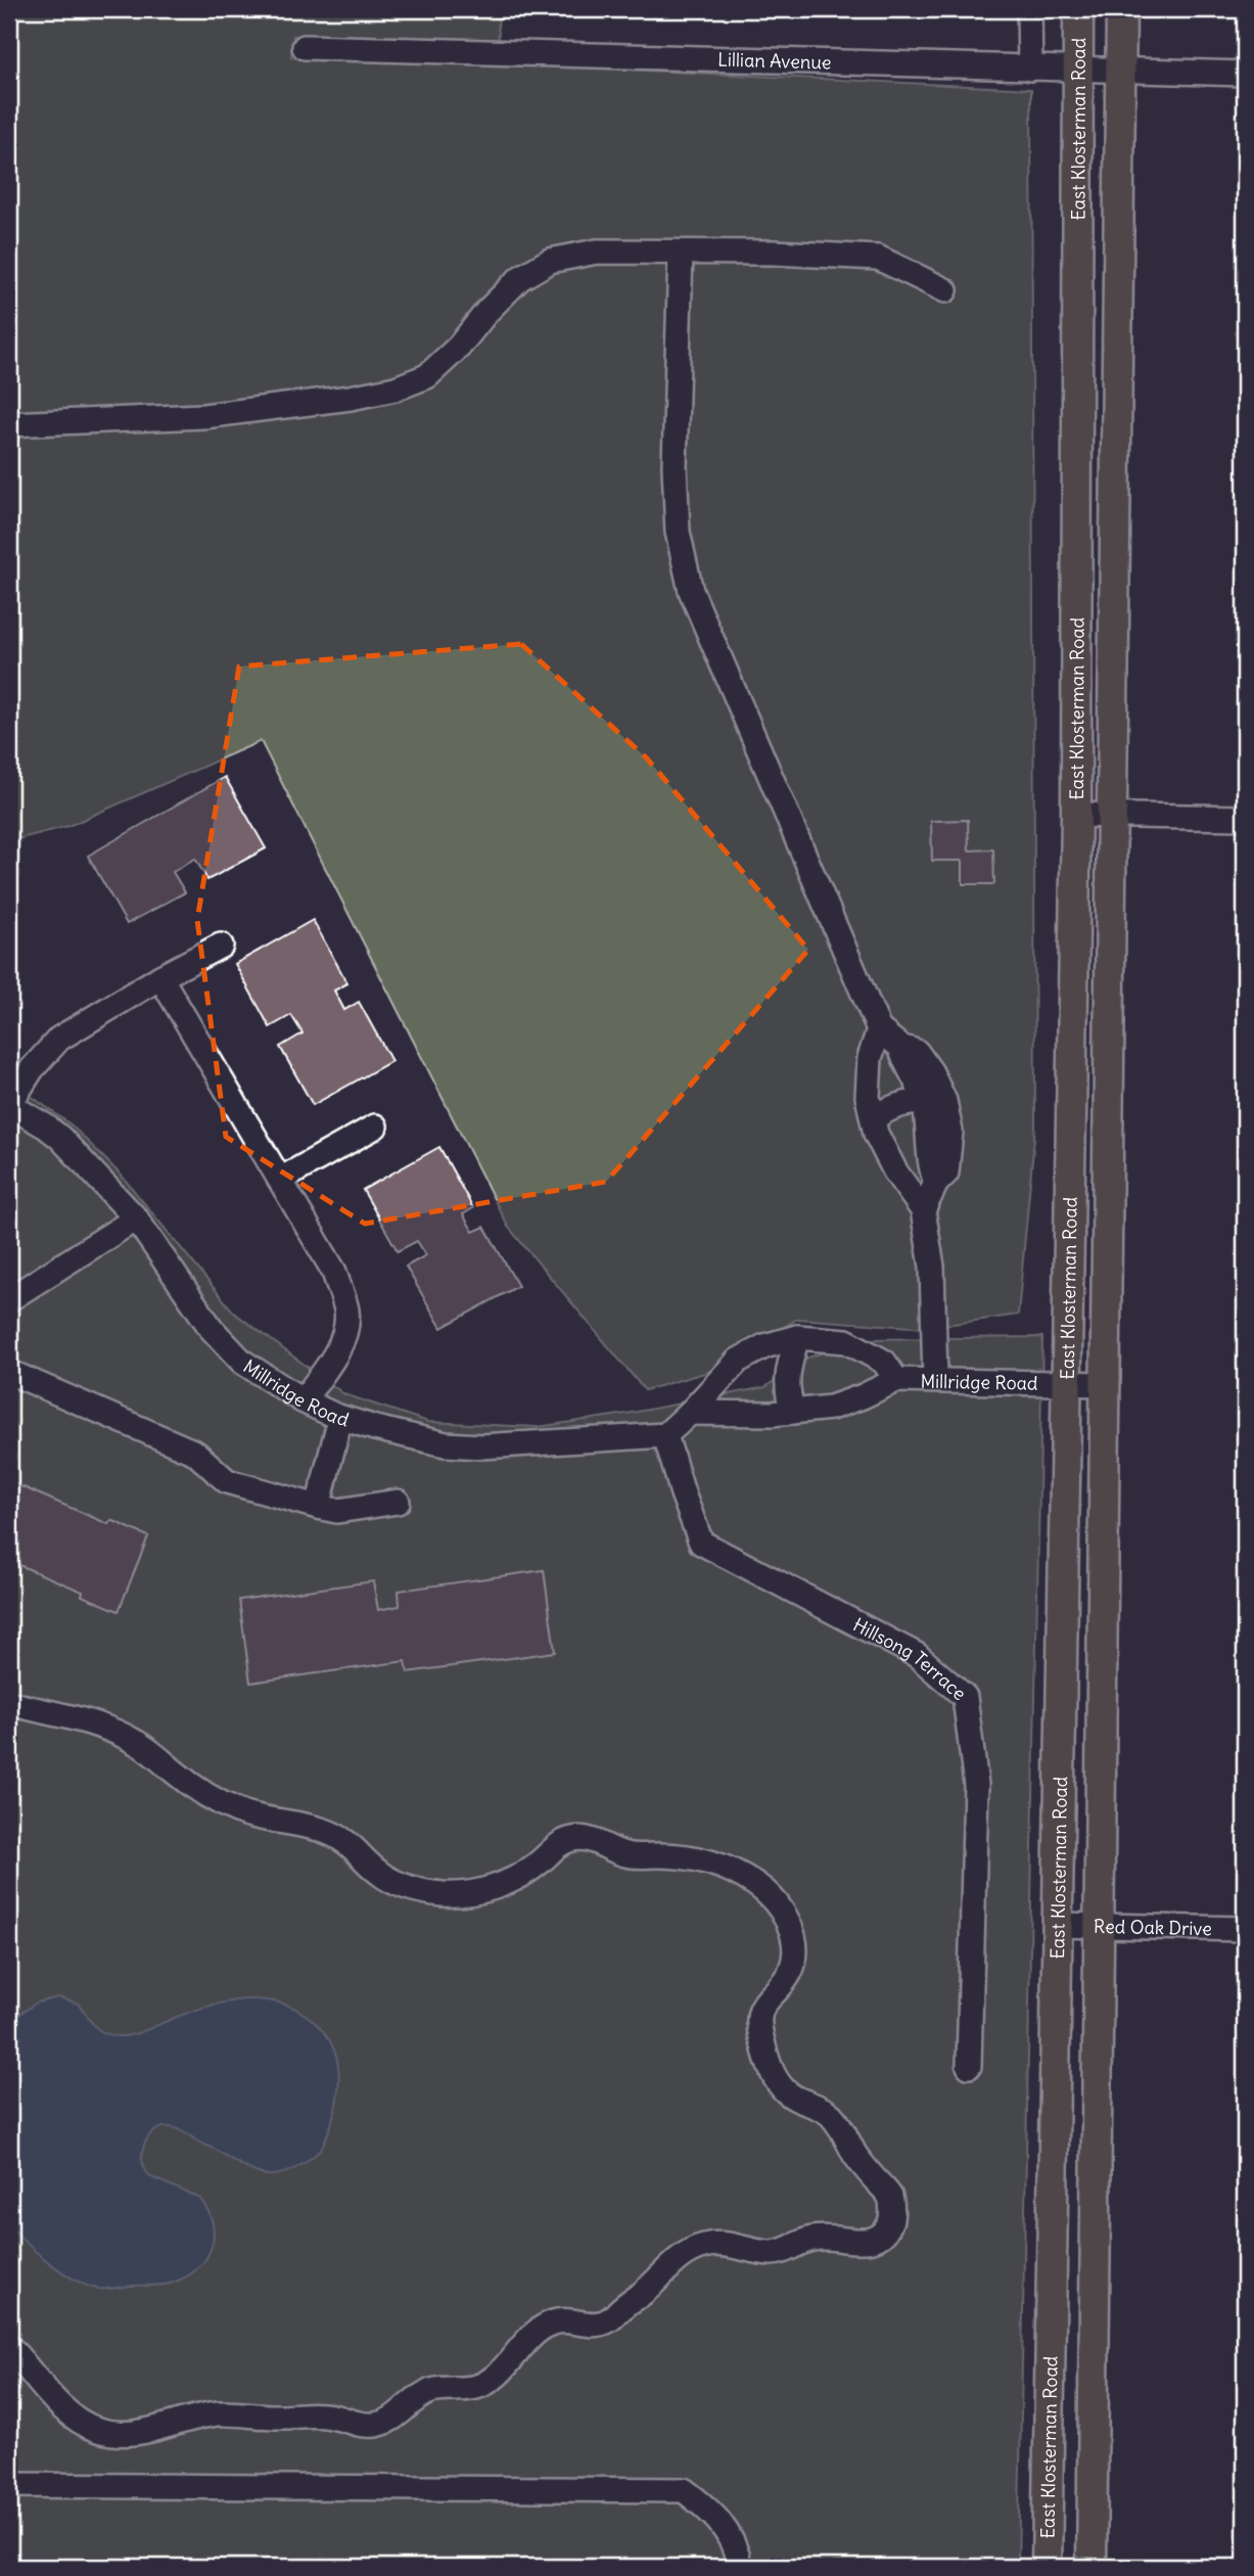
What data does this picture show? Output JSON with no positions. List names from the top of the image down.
{
  "streets": {
    "main road": ["East Klosterman Road"],
    "street": [
      "Lillian Avenue",
      "Millridge Road",
      "Hillsong Terrace",
      "Red Oak Drive"
    ]
  },
  "crossings": [
    ["Lillian Avenue", "East Klosterman Road"],
    ["East Klosterman Road", "Millridge Road"],
    ["East Klosterman Road", "Red Oak Drive"],
    ["Millridge Road", "Hillsong Terrace"]
  ]
}
